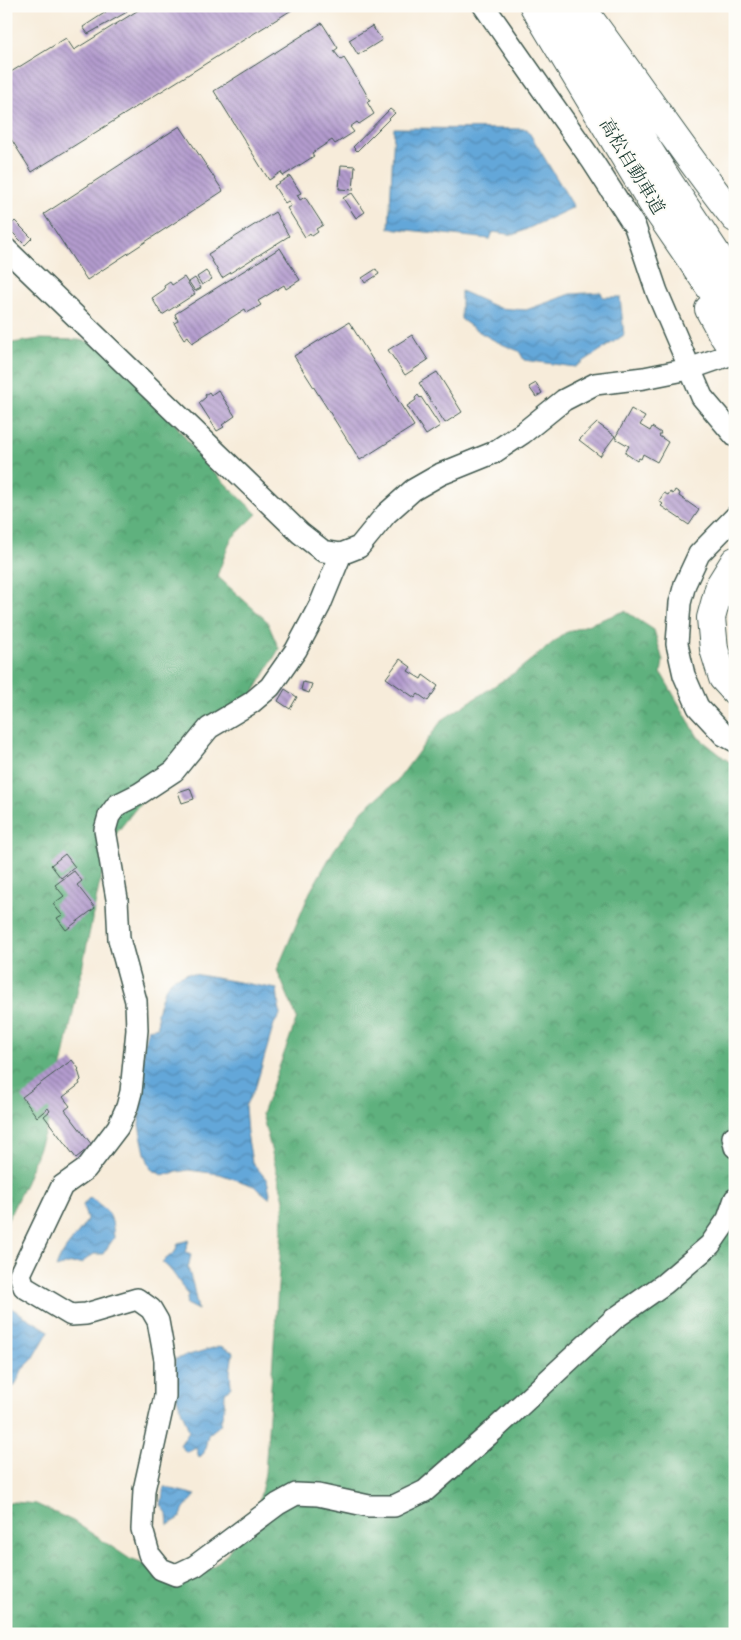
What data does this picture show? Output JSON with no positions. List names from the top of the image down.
{
  "streets": {
    "highway": ["高松自動車道"]
  }
}
